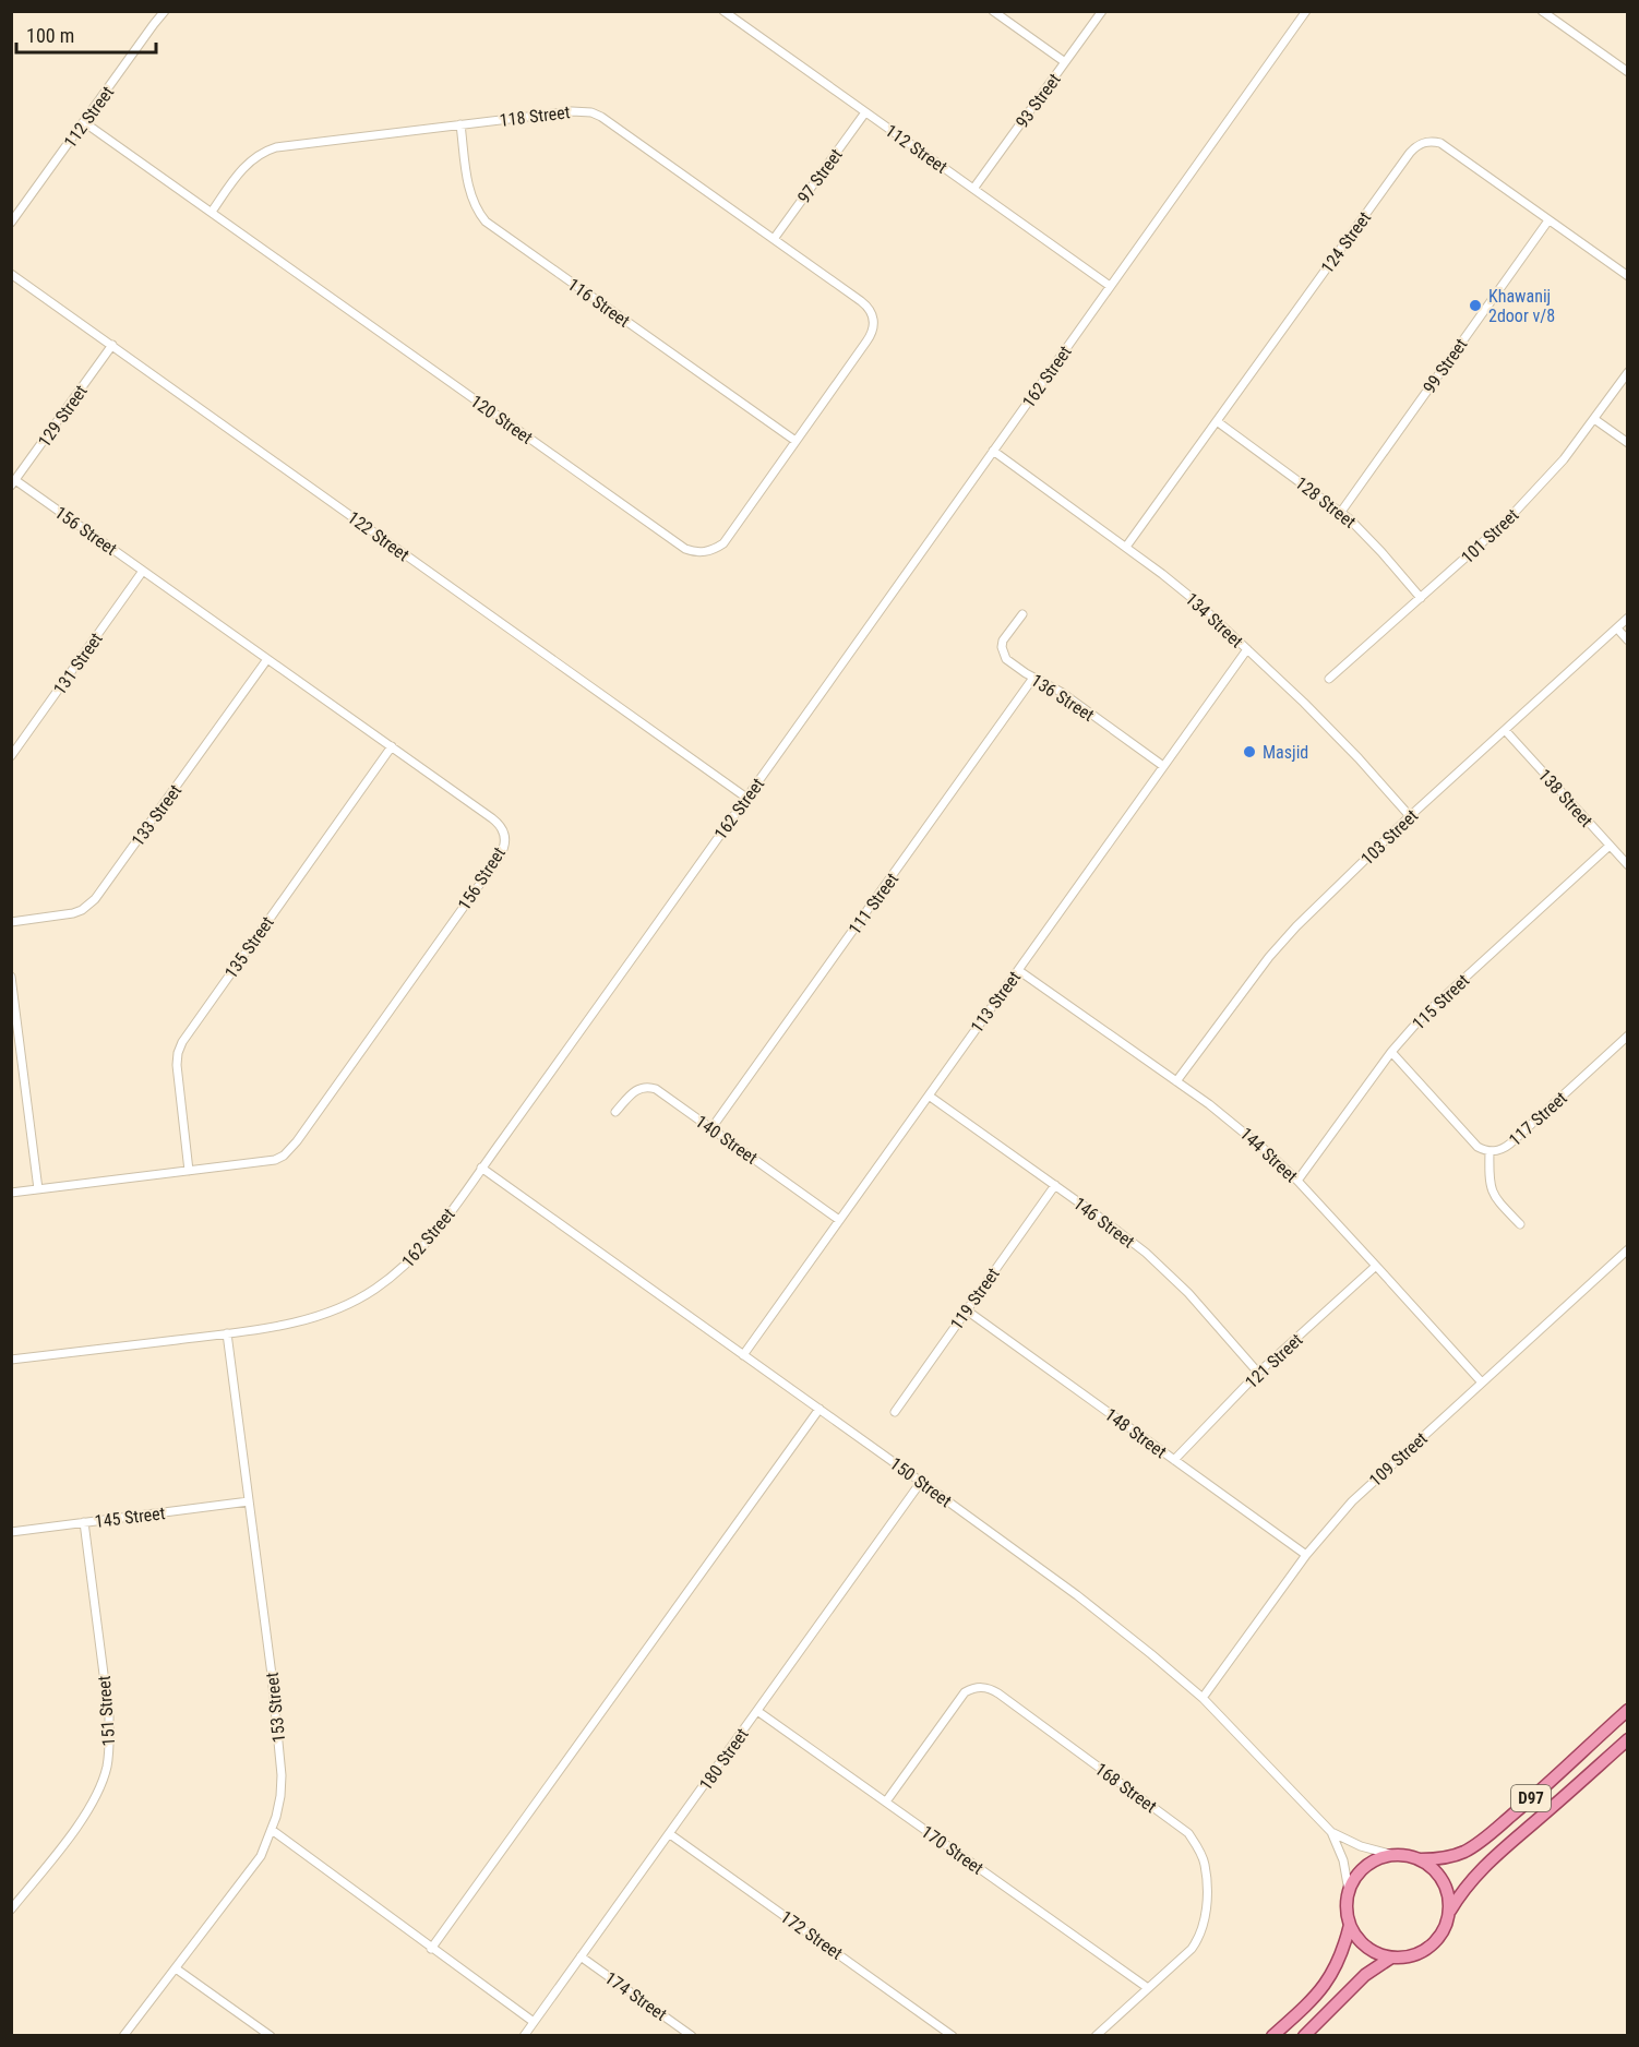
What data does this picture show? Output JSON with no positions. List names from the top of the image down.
{
  "streets": {
    "main road": ["D97"],
    "street": [
      "93 Street",
      "118 Street",
      "112 Street",
      "97 Street",
      "124 Street",
      "116 Street",
      "99 Street",
      "162 Street",
      "129 Street",
      "120 Street",
      "128 Street",
      "156 Street",
      "122 Street",
      "101 Street",
      "134 Street",
      "131 Street",
      "136 Street",
      "138 Street",
      "133 Street",
      "103 Street",
      "111 Street",
      "135 Street",
      "113 Street",
      "115 Street",
      "117 Street",
      "140 Street",
      "144 Street",
      "146 Street",
      "119 Street",
      "121 Street",
      "148 Street",
      "109 Street",
      "150 Street",
      "145 Street",
      "153 Street",
      "151 Street",
      "180 Street",
      "168 Street",
      "170 Street",
      "172 Street",
      "174 Street"
    ]
  },
  "crossings": [
    ["93 Street", "112 Street"],
    ["118 Street", "97 Street"],
    ["118 Street", "116 Street"],
    ["118 Street", "120 Street"],
    ["112 Street", "97 Street"],
    ["112 Street", "162 Street"],
    ["112 Street", "120 Street"],
    ["124 Street", "99 Street"],
    ["124 Street", "128 Street"],
    ["124 Street", "134 Street"],
    ["116 Street", "120 Street"],
    ["99 Street", "128 Street"],
    ["162 Street", "122 Street"],
    ["162 Street", "134 Street"],
    ["162 Street", "150 Street"],
    ["162 Street", "153 Street"],
    ["129 Street", "156 Street"],
    ["129 Street", "122 Street"],
    ["128 Street", "101 Street"],
    ["156 Street", "131 Street"],
    ["156 Street", "133 Street"],
    ["156 Street", "135 Street"],
    ["134 Street", "103 Street"],
    ["134 Street", "113 Street"],
    ["136 Street", "111 Street"],
    ["136 Street", "113 Street"],
    ["138 Street", "103 Street"],
    ["138 Street", "115 Street"],
    ["103 Street", "144 Street"],
    ["111 Street", "140 Street"],
    ["113 Street", "140 Street"],
    ["113 Street", "144 Street"],
    ["113 Street", "146 Street"],
    ["113 Street", "150 Street"],
    ["115 Street", "117 Street"],
    ["115 Street", "144 Street"],
    ["144 Street", "121 Street"],
    ["144 Street", "109 Street"],
    ["146 Street", "119 Street"],
    ["146 Street", "121 Street"],
    ["119 Street", "148 Street"],
    ["121 Street", "148 Street"],
    ["148 Street", "109 Street"],
    ["109 Street", "150 Street"],
    ["150 Street", "180 Street"],
    ["150 Street", "D97"],
    ["145 Street", "153 Street"],
    ["145 Street", "151 Street"],
    ["180 Street", "170 Street"],
    ["180 Street", "172 Street"],
    ["180 Street", "174 Street"],
    ["168 Street", "170 Street"]
  ],
  "places": ["Khawanij 2door v/8", "Masjid"],
  "scale_bar": "100 m"
}
